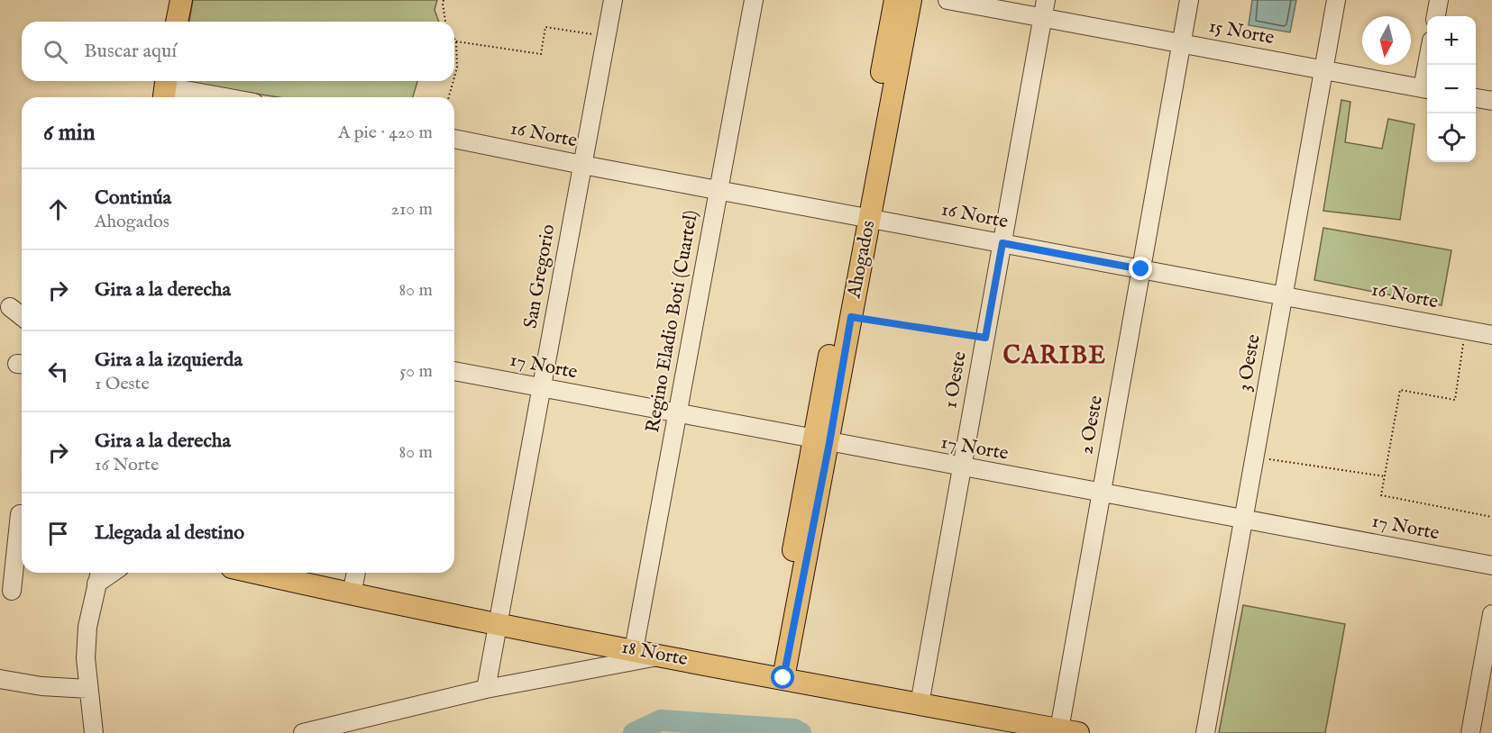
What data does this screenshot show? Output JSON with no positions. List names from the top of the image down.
{
  "streets": {
    "main road": ["Ahogados", "18 Norte"],
    "street": [
      "15 Norte",
      "16 Norte",
      "San Gregorio",
      "Regino Eladio Boti (Cuartel)",
      "3 Oeste",
      "17 Norte",
      "1 Oeste",
      "2 Oeste"
    ]
  },
  "crossings": [
    ["15 Norte", "3 Oeste"],
    ["15 Norte", "1 Oeste"],
    ["15 Norte", "2 Oeste"],
    ["16 Norte", "Ahogados"],
    ["16 Norte", "San Gregorio"],
    ["16 Norte", "Regino Eladio Boti (Cuartel)"],
    ["16 Norte", "3 Oeste"],
    ["16 Norte", "1 Oeste"],
    ["16 Norte", "2 Oeste"],
    ["Ahogados", "17 Norte"],
    ["Ahogados", "18 Norte"],
    ["San Gregorio", "17 Norte"],
    ["San Gregorio", "18 Norte"],
    ["Regino Eladio Boti (Cuartel)", "17 Norte"],
    ["Regino Eladio Boti (Cuartel)", "18 Norte"],
    ["3 Oeste", "17 Norte"],
    ["17 Norte", "1 Oeste"],
    ["17 Norte", "2 Oeste"],
    ["1 Oeste", "18 Norte"],
    ["2 Oeste", "18 Norte"]
  ],
  "districts": ["CARIBE"],
  "north": "bottom",
  "page": {
    "map_buttons": ["+", "−"],
    "search": "Buscar aquí",
    "heading": ["6 min", "A pie · 420 m"],
    "list": [
      ["Continúa", "Ahogados", "210 m"],
      ["Gira a la derecha", "80 m"],
      ["Gira a la izquierda", "1 Oeste", "50 m"],
      ["Gira a la derecha", "16 Norte", "80 m"],
      "Llegada al destino"
    ]
  }
}
